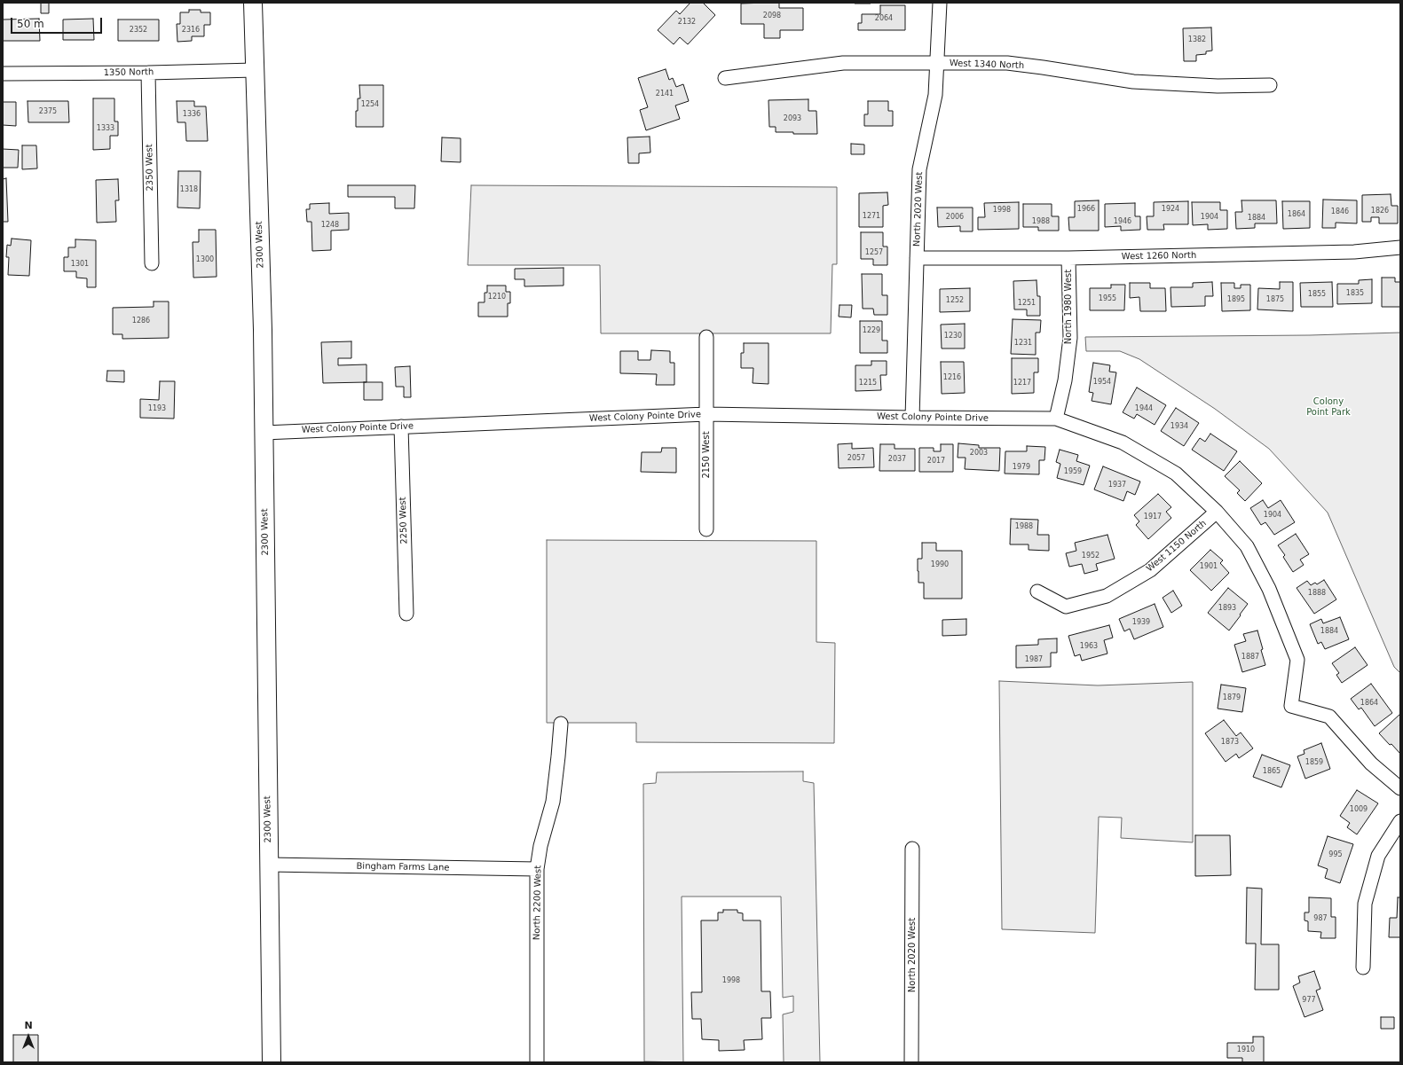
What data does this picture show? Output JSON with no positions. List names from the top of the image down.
{
  "streets": {
    "main road": ["2300 West"],
    "street": [
      "West 1340 North",
      "1350 North",
      "2350 West",
      "North 2020 West",
      "West 1260 North",
      "North 1980 West",
      "West Colony Pointe Drive",
      "2150 West",
      "2250 West",
      "West 1150 North",
      "Bingham Farms Lane",
      "North 2200 West"
    ]
  },
  "crossings": [
    ["West 1340 North", "North 2020 West"],
    ["1350 North", "2350 West"],
    ["1350 North", "2300 West"],
    ["North 2020 West", "West 1260 North"],
    ["North 2020 West", "West Colony Pointe Drive"],
    ["2300 West", "West Colony Pointe Drive"],
    ["2300 West", "Bingham Farms Lane"],
    ["West 1260 North", "North 1980 West"],
    ["North 1980 West", "West Colony Pointe Drive"],
    ["West Colony Pointe Drive", "2150 West"],
    ["West Colony Pointe Drive", "2250 West"],
    ["West Colony Pointe Drive", "West 1150 North"],
    ["Bingham Farms Lane", "North 2200 West"]
  ],
  "parks": ["Colony Point Park"],
  "house_numbers": [
    "2098",
    "2064",
    "2132",
    "2352",
    "2316",
    "1382",
    "2141",
    "1254",
    "2375",
    "1336",
    "2093",
    "1333",
    "1318",
    "1966",
    "1924",
    "1998",
    "1826",
    "1846",
    "1864",
    "1271",
    "2006",
    "1904",
    "1884",
    "1988",
    "1946",
    "1248",
    "1257",
    "1300",
    "1301",
    "1835",
    "1855",
    "1210",
    "1955",
    "1895",
    "1875",
    "1252",
    "1251",
    "1286",
    "1229",
    "1230",
    "1231",
    "1216",
    "1954",
    "1215",
    "1217",
    "1193",
    "1944",
    "1934",
    "2003",
    "2057",
    "2037",
    "2017",
    "1979",
    "1959",
    "1937",
    "1904",
    "1917",
    "1988",
    "1952",
    "1990",
    "1901",
    "1888",
    "1893",
    "1939",
    "1884",
    "1963",
    "1887",
    "1987",
    "1879",
    "1864",
    "1873",
    "1859",
    "1865",
    "1009",
    "995",
    "987",
    "1998",
    "977",
    "1910"
  ],
  "scale_bar": "50 m",
  "north": "top"
}
